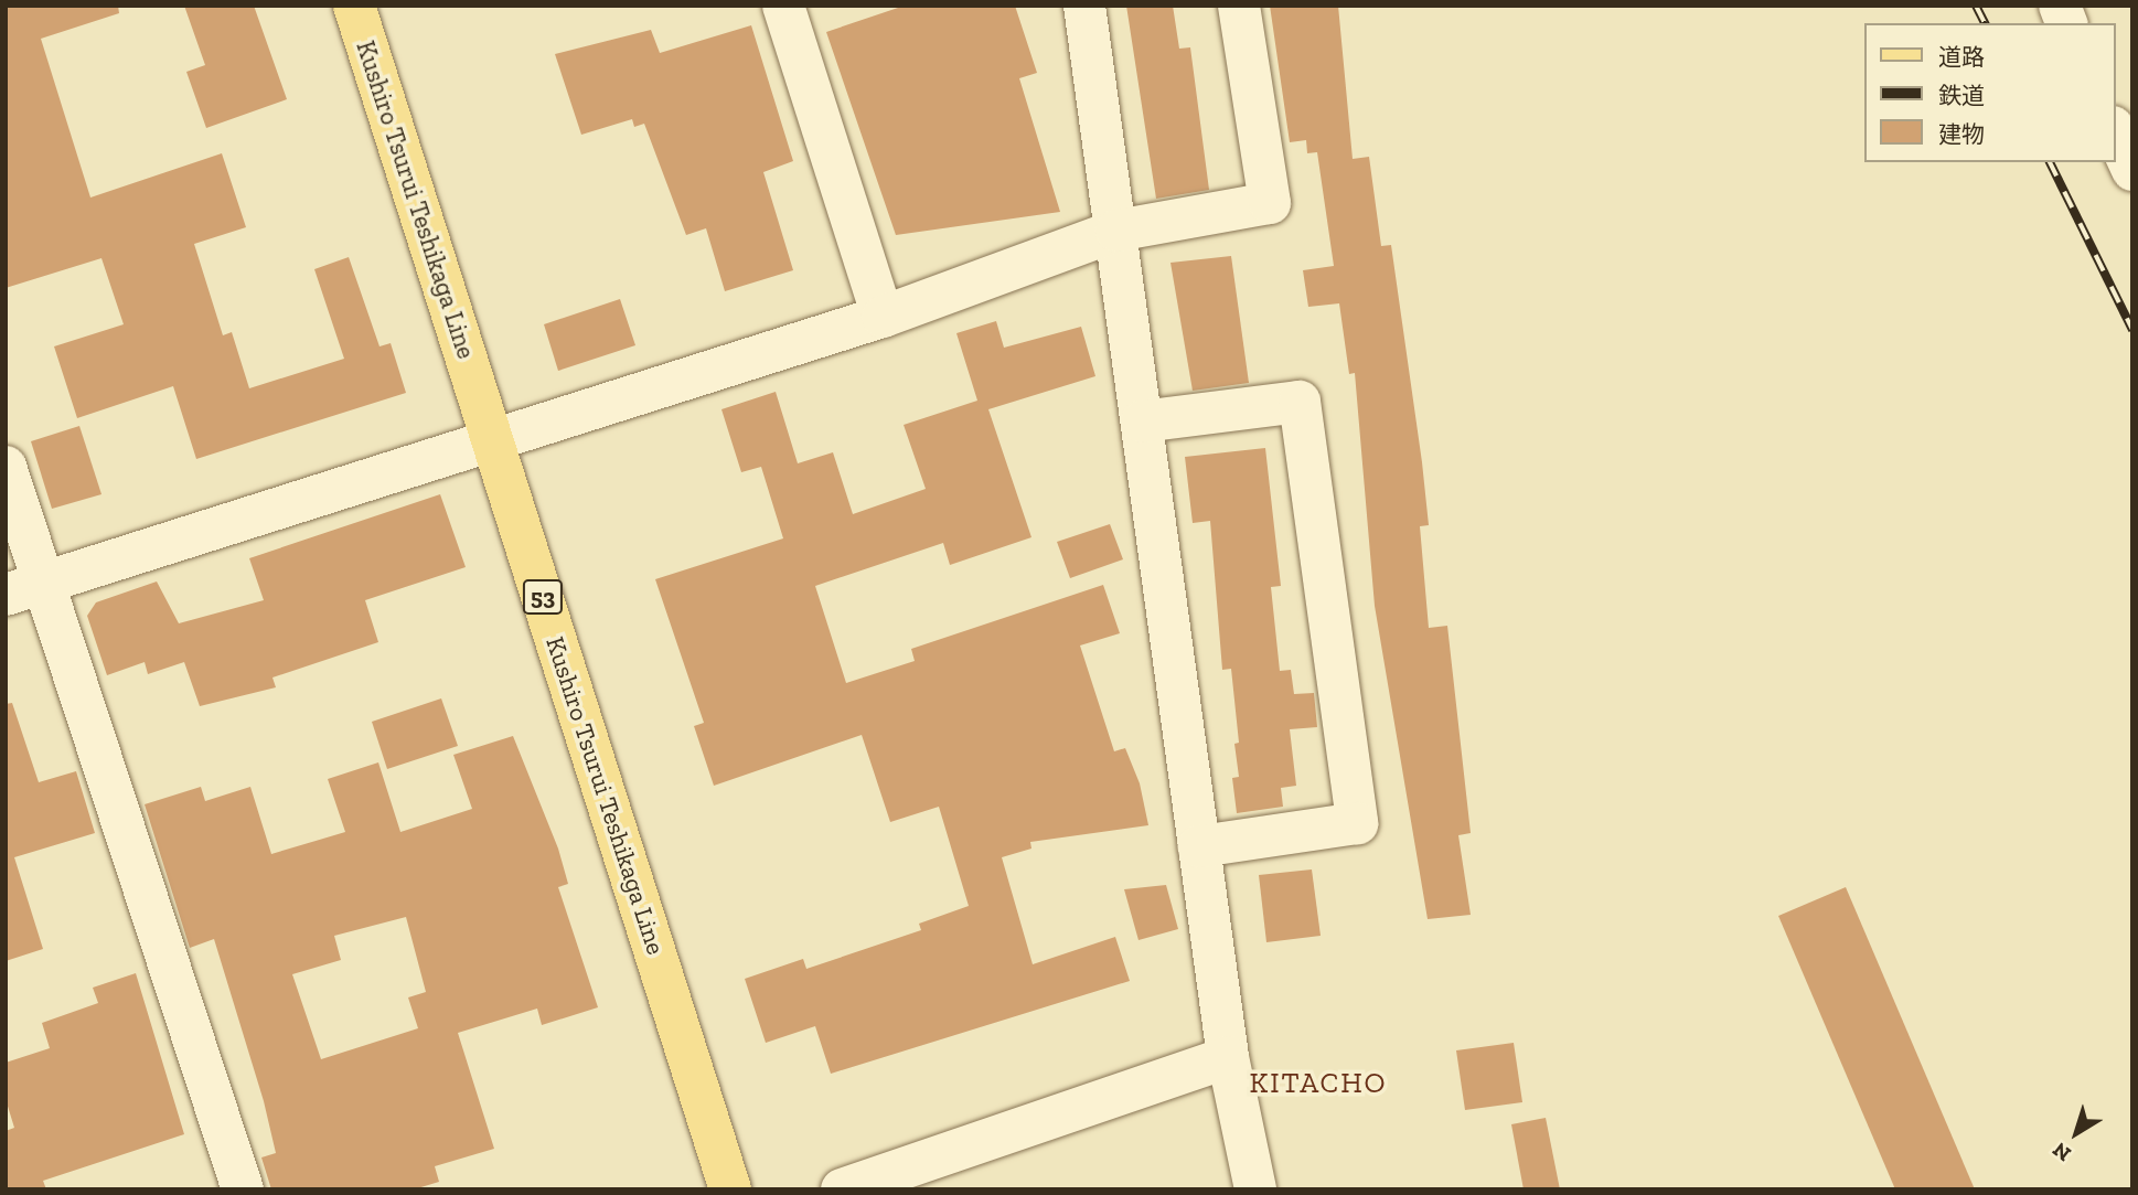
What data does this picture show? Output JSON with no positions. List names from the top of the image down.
{
  "streets": {
    "main road": ["Kushiro Tsurui Teshikaga Line", "53"]
  },
  "districts": ["KITACHO"],
  "legend": ["道路", "鉄道", "建物"],
  "north": "bottom left"
}
